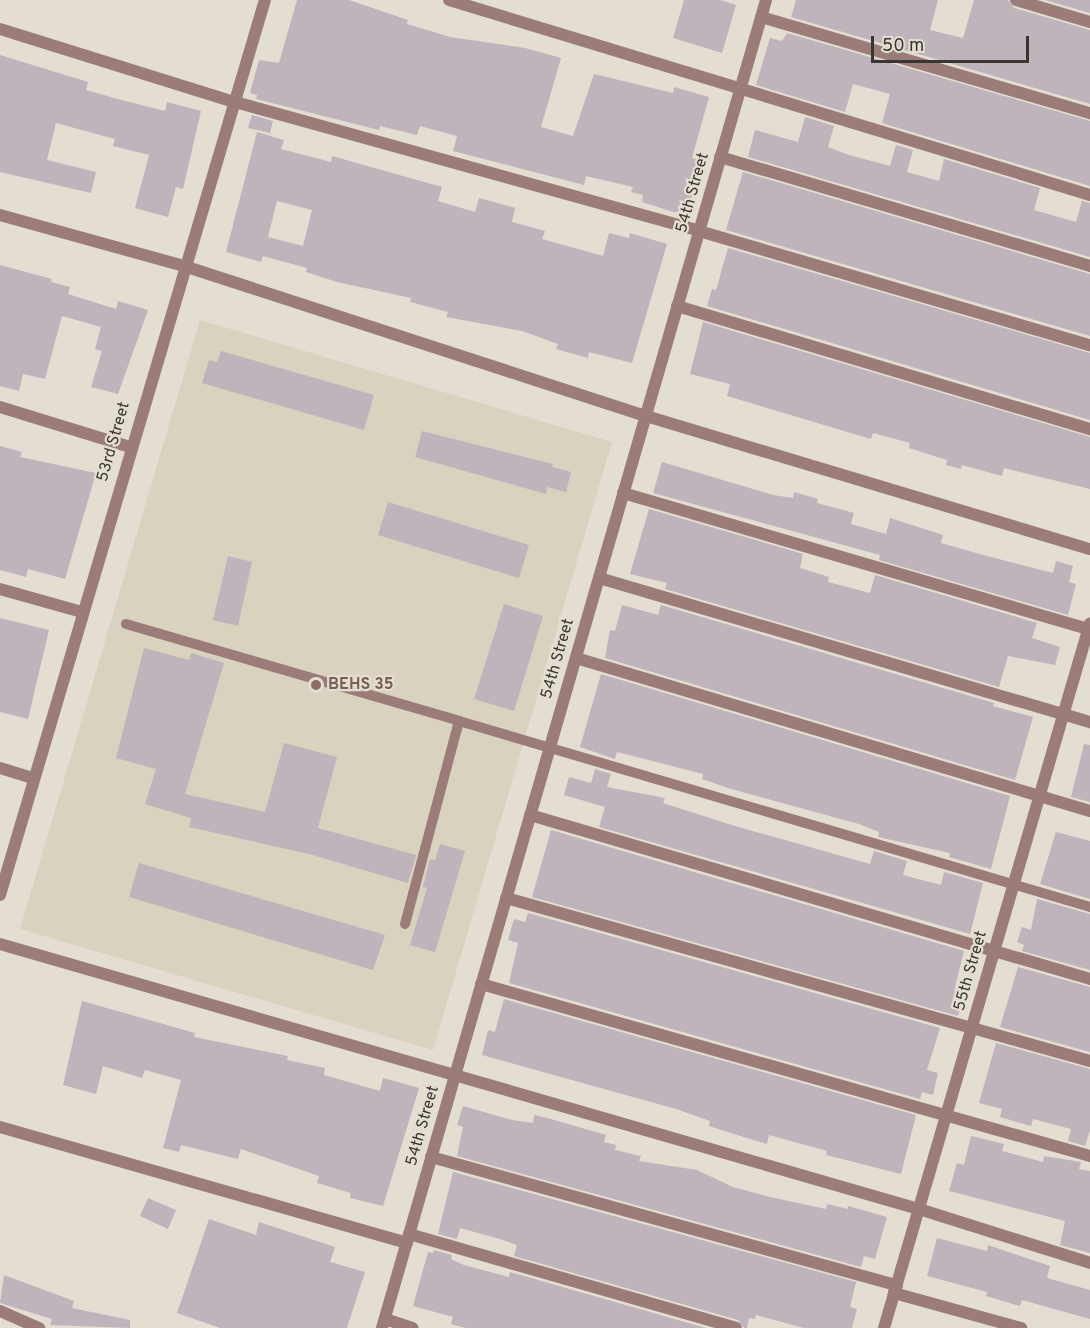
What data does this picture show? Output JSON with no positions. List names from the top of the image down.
{
  "streets": {
    "street": ["54th Street", "53rd Street", "55th Street"]
  },
  "places": ["BEHS 35"],
  "scale_bar": "50 m"
}
